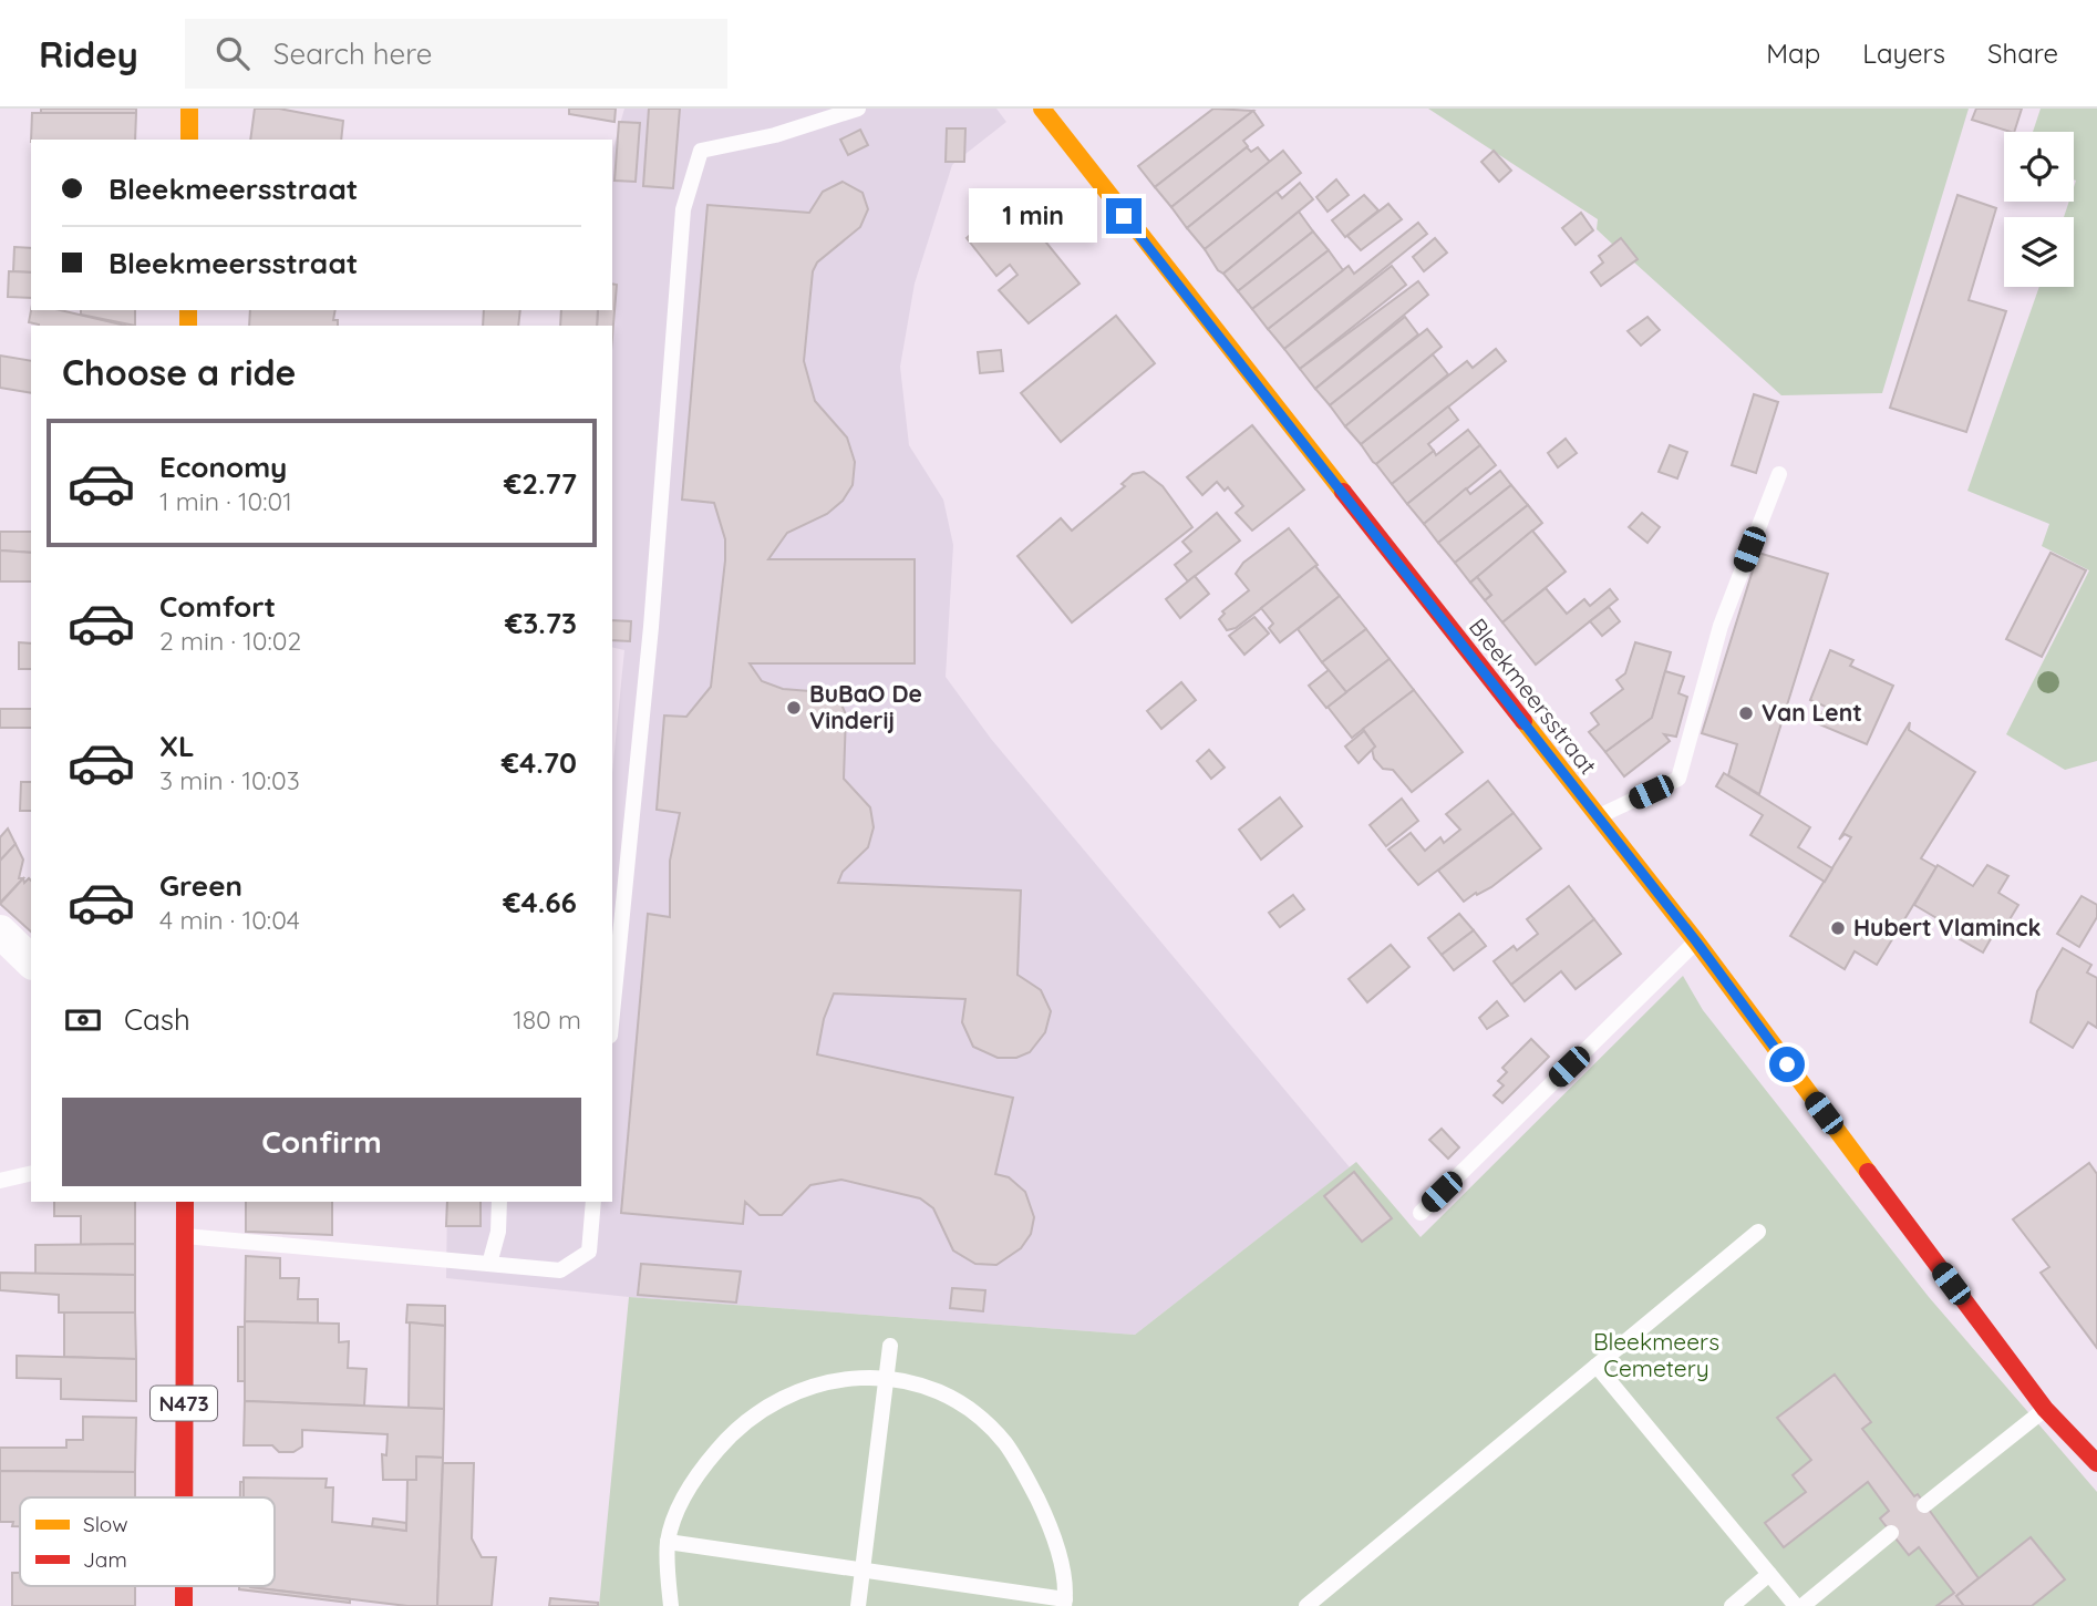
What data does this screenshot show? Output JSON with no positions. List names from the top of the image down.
{
  "streets": {
    "street": ["Bleekmeersstraat", "N473"]
  },
  "parks": ["Bleekmeers Cemetery"],
  "places": ["BuBaO De Vinderij", "Van Lent", "Hubert Vlaminck"],
  "legend": ["Slow", "Jam"],
  "page": {
    "header": "Ridey",
    "search": "Search here",
    "nav": ["Map", "Layers", "Share"],
    "banner": ["Bleekmeersstraat", "Bleekmeersstraat"],
    "bubble": "1 min",
    "heading": "Choose a ride",
    "list": [
      {
        "name": "Economy",
        "note": "1 min · 10:01",
        "value": "€2.77"
      },
      {
        "name": "Comfort",
        "note": "2 min · 10:02",
        "value": "€3.73"
      },
      {
        "name": "XL",
        "note": "3 min · 10:03",
        "value": "€4.70"
      },
      {
        "name": "Green",
        "note": "4 min · 10:04",
        "value": "€4.66"
      }
    ],
    "pay": ["Cash", "180 m"],
    "buttons": "Confirm"
  }
}
